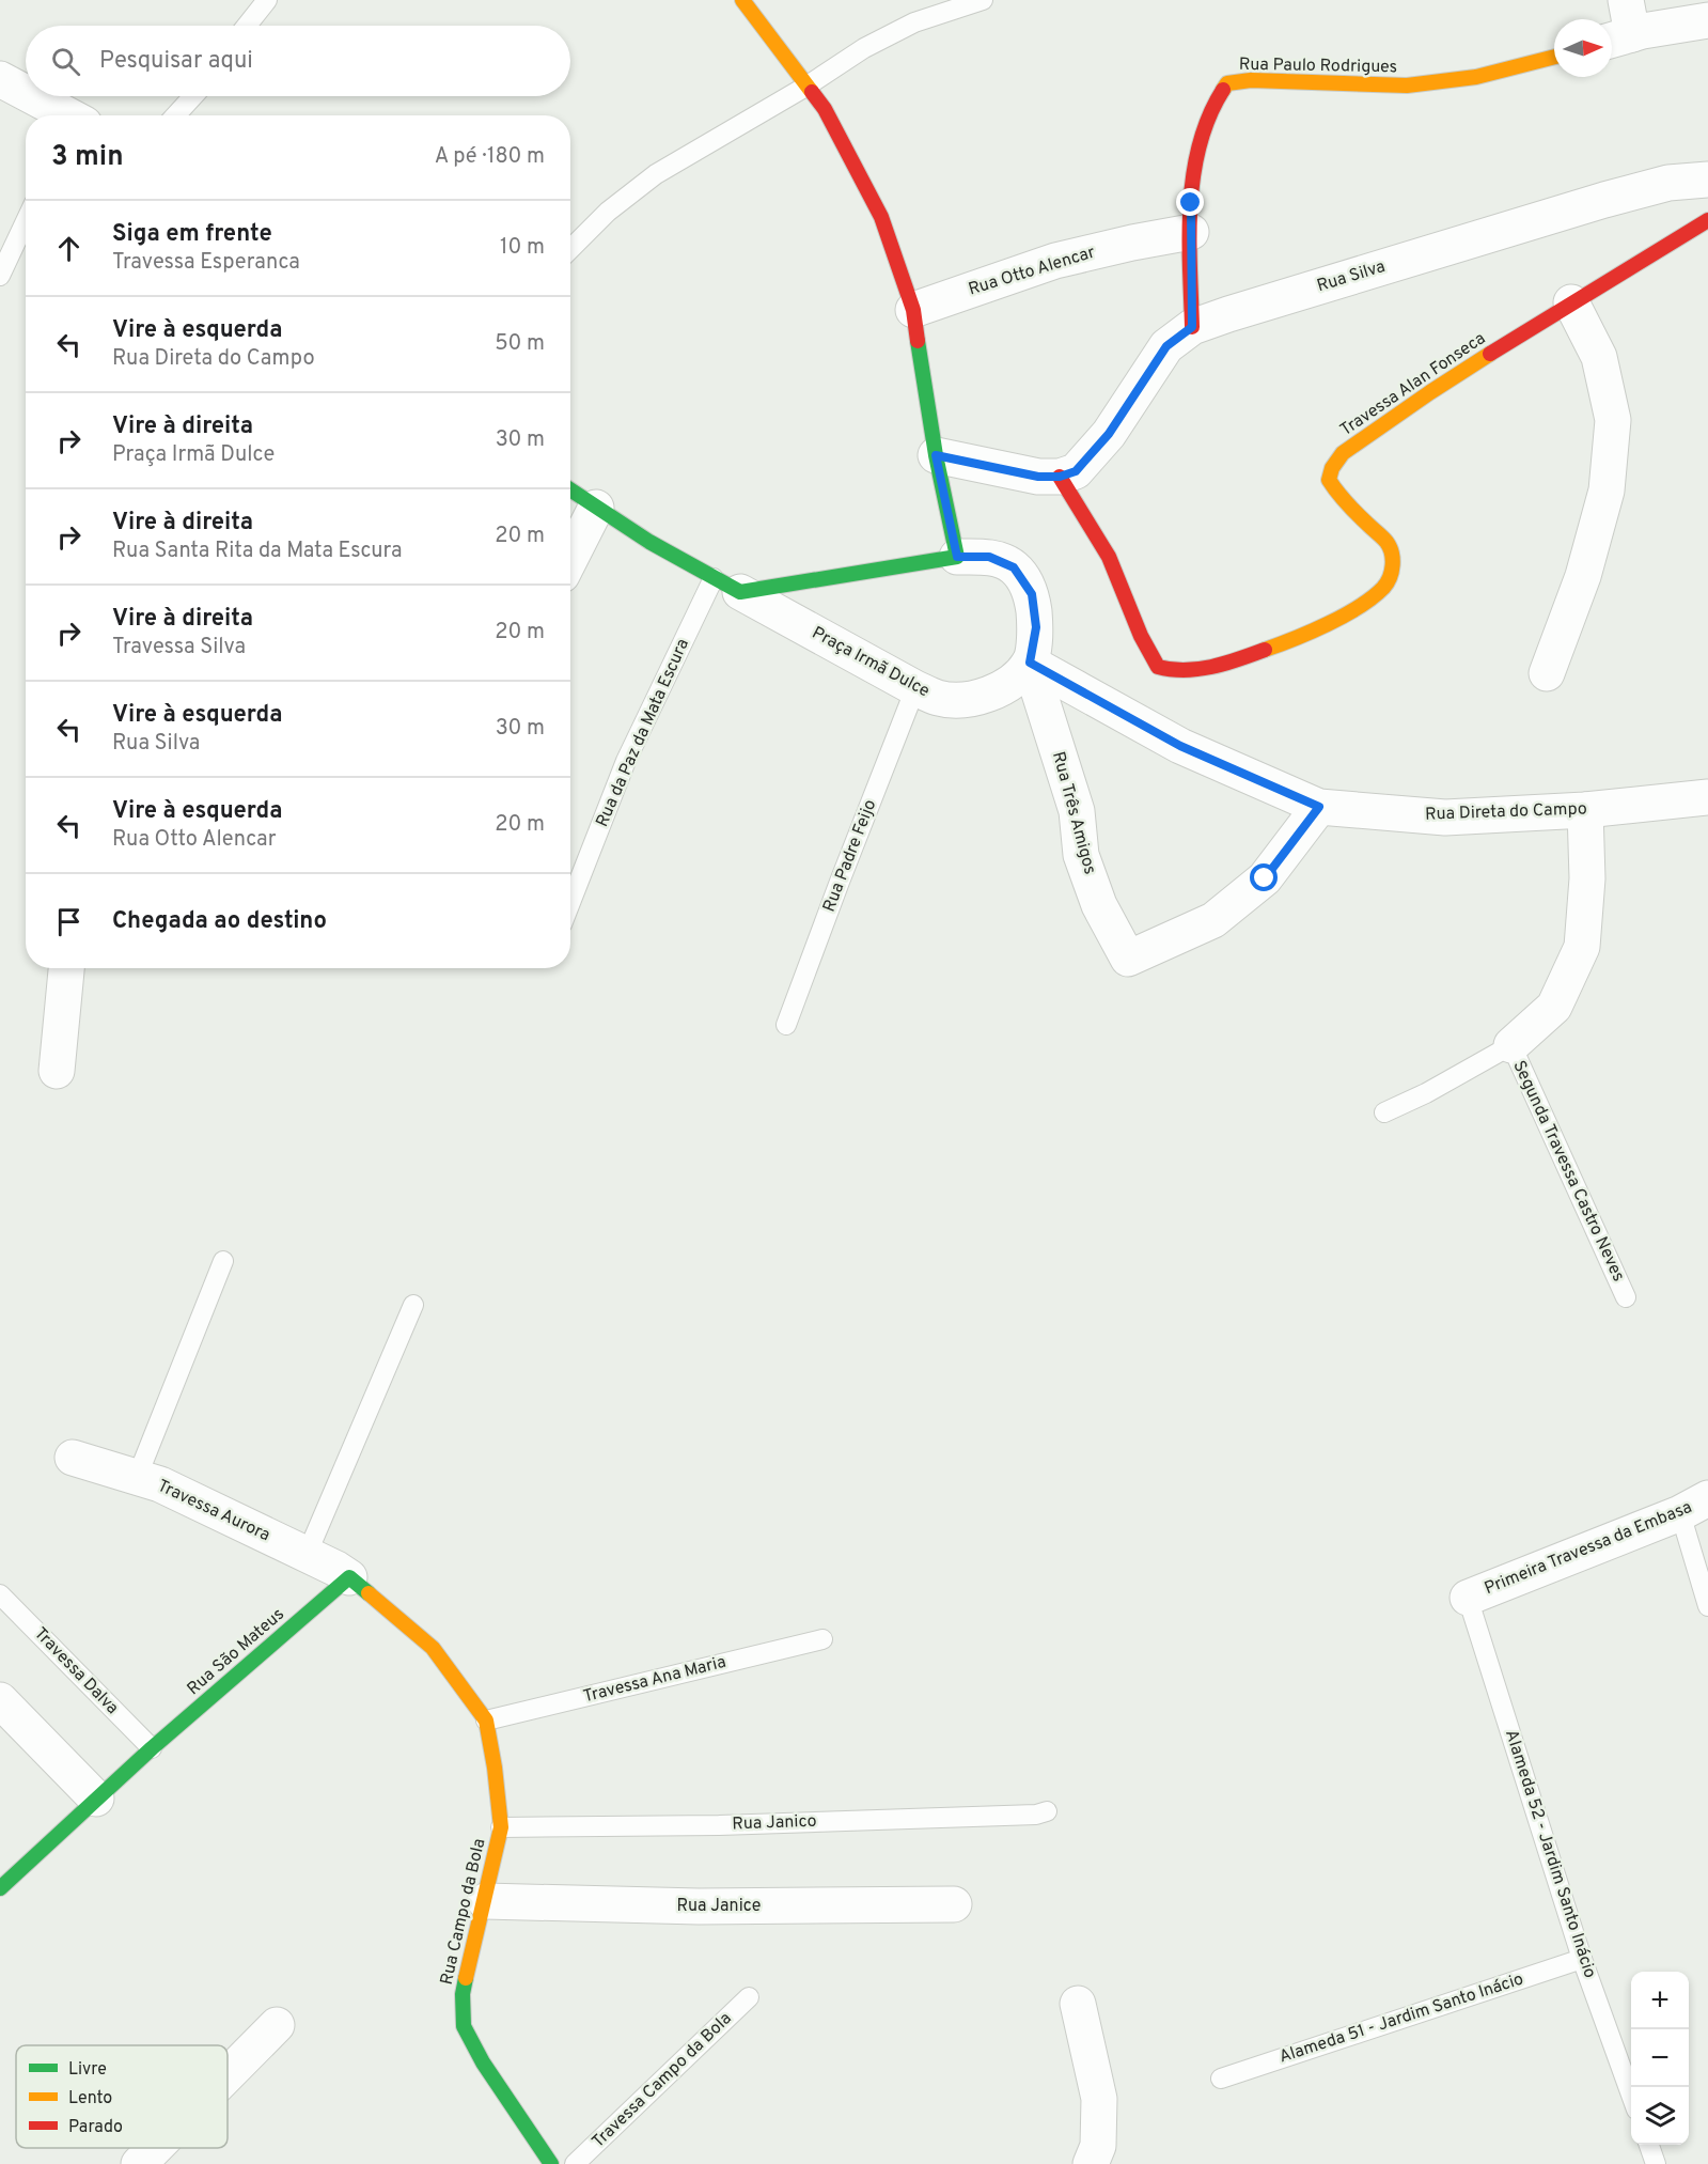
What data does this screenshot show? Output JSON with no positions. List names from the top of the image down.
{
  "streets": {
    "street": [
      "Rua Paulo Rodrigues",
      "Rua Otto Alencar",
      "Rua Silva",
      "Travessa Alan Fonseca",
      "Praça Irmã Dulce",
      "Rua Direta do Campo",
      "Rua Três Amigos",
      "Travessa Aurora",
      "Primeira Travessa da Embasa",
      "Rua São Mateus",
      "Rua Janice",
      "Rua Campo da Bola"
    ],
    "lane": [
      "Rua da Paz da Mata Escura",
      "Rua Padre Feijo",
      "Segunda Travessa Castro Neves",
      "Travessa Dalva",
      "Travessa Ana Maria",
      "Rua Janico",
      "Alameda 52 - Jardim Santo Inácio",
      "Alameda 51 - Jardim Santo Inácio",
      "Travessa Campo da Bola"
    ]
  },
  "crossings": [
    ["Rua Paulo Rodrigues", "Rua Otto Alencar"],
    ["Rua Silva", "Travessa Alan Fonseca"],
    ["Praça Irmã Dulce", "Rua da Paz da Mata Escura"],
    ["Praça Irmã Dulce", "Rua Direta do Campo"],
    ["Praça Irmã Dulce", "Rua Três Amigos"],
    ["Praça Irmã Dulce", "Rua Padre Feijo"],
    ["Rua Direta do Campo", "Rua Três Amigos"],
    ["Travessa Aurora", "Rua São Mateus"],
    ["Primeira Travessa da Embasa", "Alameda 52 - Jardim Santo Inácio"],
    ["Rua São Mateus", "Travessa Dalva"],
    ["Travessa Ana Maria", "Rua Campo da Bola"],
    ["Rua Janico", "Rua Campo da Bola"],
    ["Alameda 52 - Jardim Santo Inácio", "Alameda 51 - Jardim Santo Inácio"],
    ["Rua Janice", "Rua Campo da Bola"]
  ],
  "legend": ["Livre", "Lento", "Parado"],
  "north": "right",
  "page": {
    "search": "Pesquisar aqui",
    "heading": ["3 min", "A pé · 180 m"],
    "list": [
      ["Siga em frente", "Travessa Esperanca", "10 m"],
      ["Vire à esquerda", "Rua Direta do Campo", "50 m"],
      ["Vire à direita", "Praça Irmã Dulce", "30 m"],
      ["Vire à direita", "Rua Santa Rita da Mata Escura", "20 m"],
      ["Vire à direita", "Travessa Silva", "20 m"],
      ["Vire à esquerda", "Rua Silva", "30 m"],
      ["Vire à esquerda", "Rua Otto Alencar", "20 m"],
      "Chegada ao destino"
    ],
    "map_buttons": ["+", "−"]
  }
}
